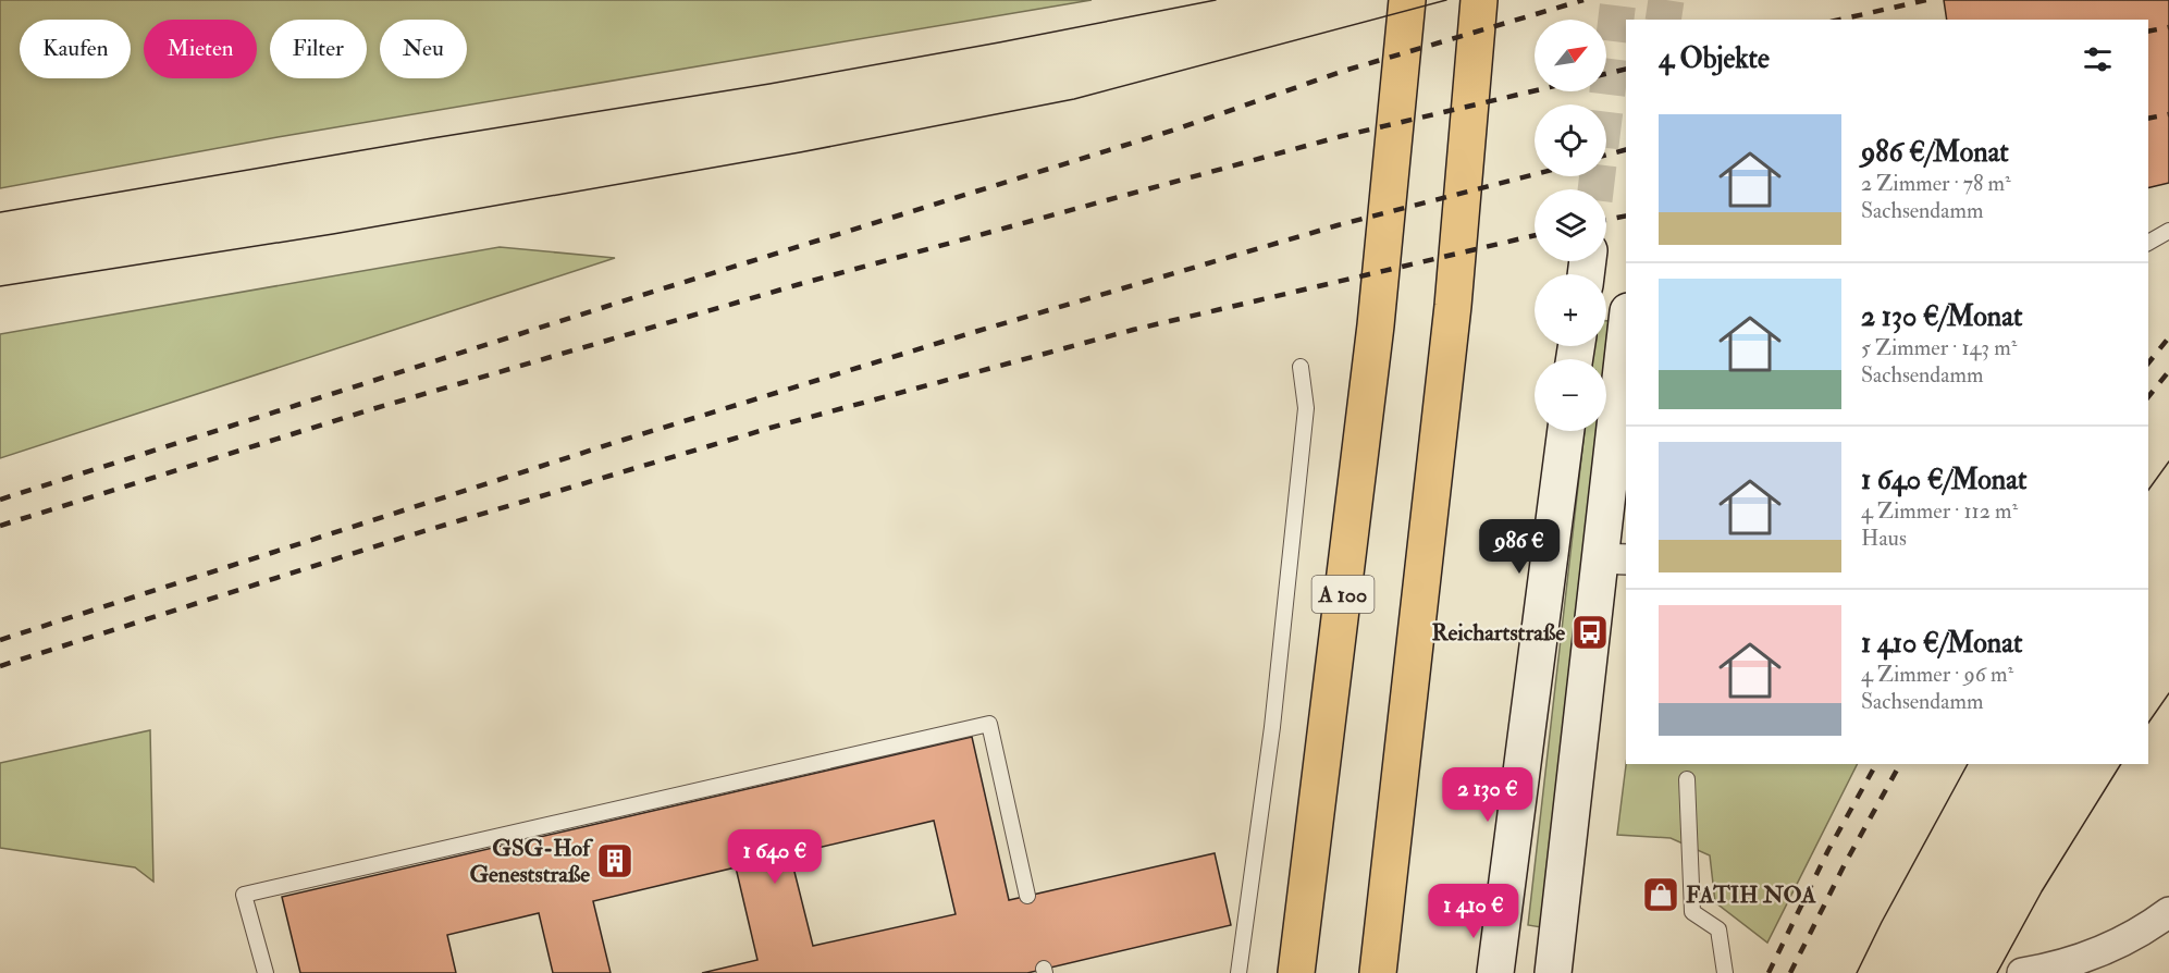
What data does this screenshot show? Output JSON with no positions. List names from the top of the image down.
{
  "streets": {
    "highway": ["A 100"]
  },
  "places": {
    "bus stop": ["Reichartstraße"],
    "building": ["GSG-Hof Geneststraße"],
    "shop": ["FATIH NOA"]
  },
  "north": "top right",
  "page": {
    "map_buttons": ["+", "−"],
    "chip": [
      "Kaufen",
      "Mieten",
      "Filter",
      "Neu"
    ],
    "heading": "4 Objekte",
    "list": [
      {
        "name": "986 €/Monat",
        "note": "2 Zimmer · 78 m² · Sachsendamm"
      },
      {
        "name": "2 130 €/Monat",
        "note": "5 Zimmer · 143 m² · Sachsendamm"
      },
      {
        "name": "1 640 €/Monat",
        "note": "4 Zimmer · 112 m² · Haus"
      },
      {
        "name": "1 410 €/Monat",
        "note": "4 Zimmer · 96 m² · Sachsendamm"
      }
    ],
    "price": [
      "986 €",
      "2 130 €",
      "1 640 €",
      "1 410 €"
    ]
  }
}
